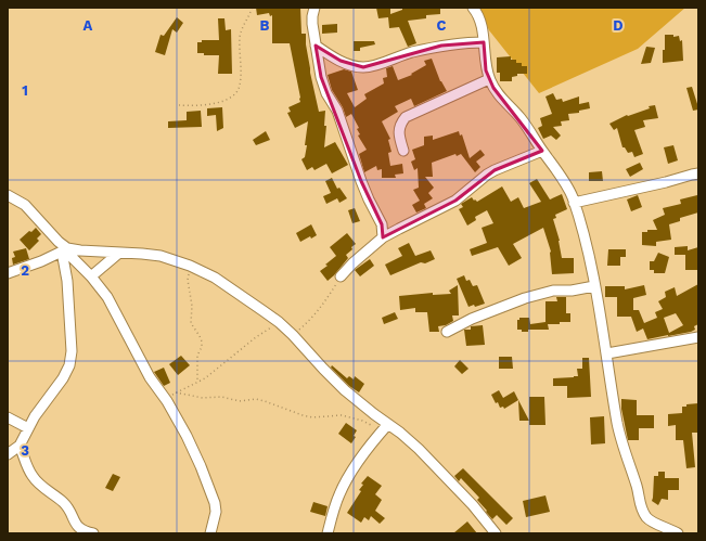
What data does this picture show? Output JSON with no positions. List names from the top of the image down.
{
  "grid": {
    "columns": [
      "A",
      "B",
      "C",
      "D"
    ],
    "rows": ["1", "2", "3"]
  }
}
